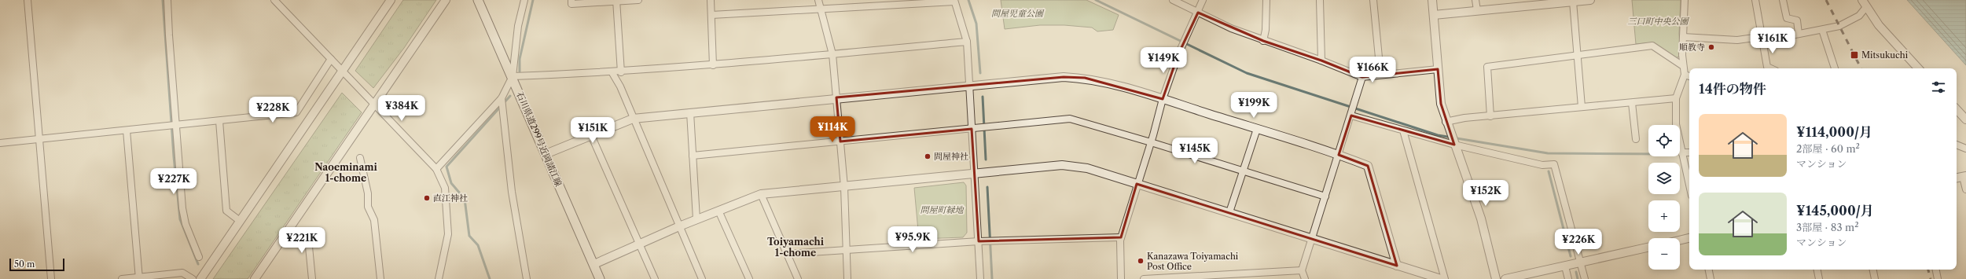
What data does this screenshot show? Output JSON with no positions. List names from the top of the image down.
{
  "streets": {
    "main road": ["石川県道299号近岡諸江線"]
  },
  "districts": ["Naoeminami 1-chome", "Toiyamachi 1-chome"],
  "parks": ["問屋児童公園", "三口町中央公園", "問屋町緑地"],
  "places": {
    "other": [
      "順教寺",
      "問屋神社",
      "直江神社",
      "Kanazawa Toiyamachi Post Office"
    ],
    "transit": ["Mitsukuchi"]
  },
  "scale_bar": "50 m",
  "page": {
    "price": [
      "¥161K",
      "¥149K",
      "¥166K",
      "¥199K",
      "¥384K",
      "¥228K",
      "¥114K",
      "¥151K",
      "¥145K",
      "¥227K",
      "¥152K",
      "¥95.9K",
      "¥221K",
      "¥226K"
    ],
    "heading": "14件の物件",
    "list": [
      {
        "name": "¥114,000/月",
        "note": "2部屋 · 60 m² · マンション"
      },
      {
        "name": "¥145,000/月",
        "note": "3部屋 · 83 m² · マンション"
      }
    ],
    "map_buttons": ["+", "−"],
    "scale": "50 m"
  }
}
